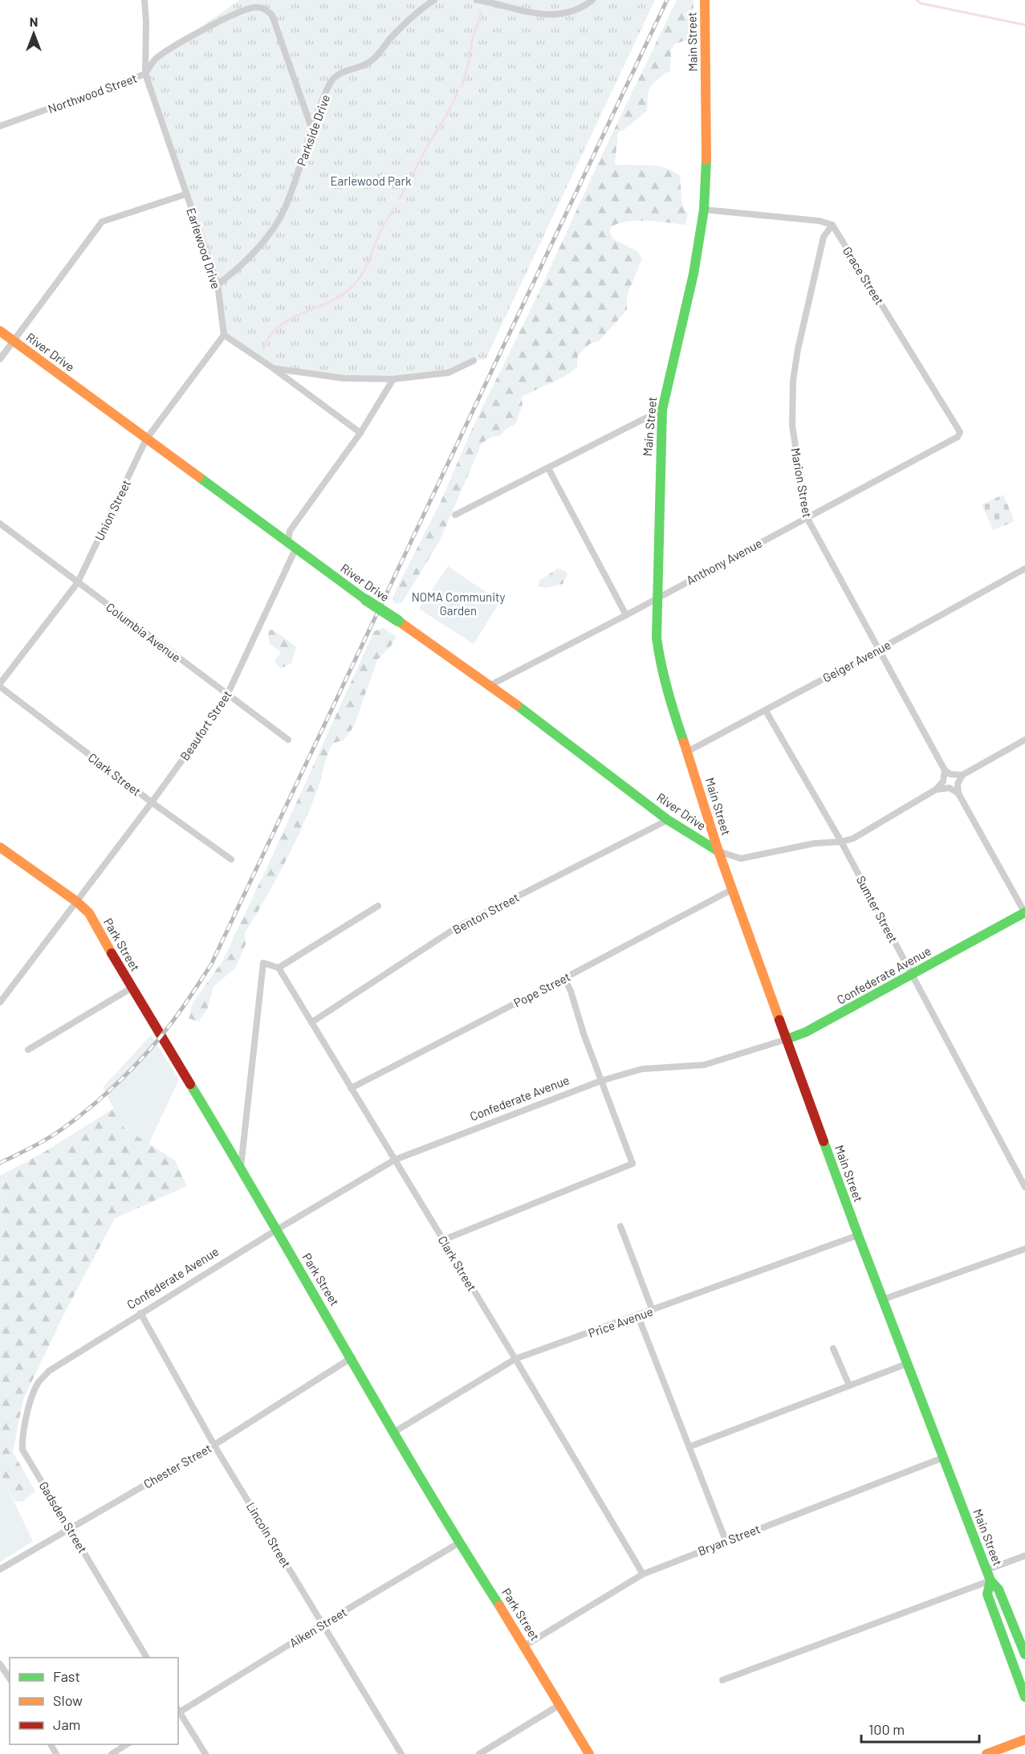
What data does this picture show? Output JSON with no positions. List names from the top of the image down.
{
  "streets": {
    "main road": [
      "Main Street",
      "River Drive",
      "Park Street",
      "Confederate Avenue"
    ],
    "street": [
      "Northwood Street",
      "Parkside Drive",
      "Earlewood Drive",
      "Grace Street",
      "Marion Street",
      "Union Street",
      "Anthony Avenue",
      "Columbia Avenue",
      "Geiger Avenue",
      "Beaufort Street",
      "Clark Street",
      "Sumter Street",
      "Benton Street",
      "Pope Street",
      "Price Avenue",
      "Chester Street",
      "Gadsden Street",
      "Lincoln Street",
      "Bryan Street",
      "Aiken Street"
    ]
  },
  "crossings": [
    ["Main Street", "River Drive"],
    ["Main Street", "Anthony Avenue"],
    ["Main Street", "Geiger Avenue"],
    ["Main Street", "Confederate Avenue"],
    ["Main Street", "Pope Street"],
    ["Main Street", "Price Avenue"],
    ["Main Street", "Bryan Street"],
    ["Northwood Street", "Parkside Drive"],
    ["Northwood Street", "Earlewood Drive"],
    ["Parkside Drive", "Earlewood Drive"],
    ["Earlewood Drive", "Union Street"],
    ["Grace Street", "Marion Street"],
    ["Grace Street", "Anthony Avenue"],
    ["River Drive", "Union Street"],
    ["River Drive", "Anthony Avenue"],
    ["River Drive", "Beaufort Street"],
    ["River Drive", "Benton Street"],
    ["Marion Street", "Anthony Avenue"],
    ["Marion Street", "Geiger Avenue"],
    ["Union Street", "Columbia Avenue"],
    ["Union Street", "Clark Street"],
    ["Columbia Avenue", "Beaufort Street"],
    ["Geiger Avenue", "Sumter Street"],
    ["Beaufort Street", "Clark Street"],
    ["Beaufort Street", "Park Street"],
    ["Clark Street", "Benton Street"],
    ["Clark Street", "Confederate Avenue"],
    ["Clark Street", "Pope Street"],
    ["Clark Street", "Price Avenue"],
    ["Clark Street", "Bryan Street"],
    ["Sumter Street", "Confederate Avenue"],
    ["Park Street", "Confederate Avenue"],
    ["Park Street", "Price Avenue"],
    ["Park Street", "Chester Street"],
    ["Park Street", "Bryan Street"],
    ["Park Street", "Aiken Street"],
    ["Confederate Avenue", "Gadsden Street"],
    ["Confederate Avenue", "Lincoln Street"],
    ["Chester Street", "Gadsden Street"],
    ["Chester Street", "Lincoln Street"],
    ["Lincoln Street", "Aiken Street"]
  ],
  "parks": ["Earlewood Park", "NOMA Community Garden"],
  "legend": ["Fast", "Slow", "Jam"],
  "scale_bar": "100 m",
  "north": "top"
}
